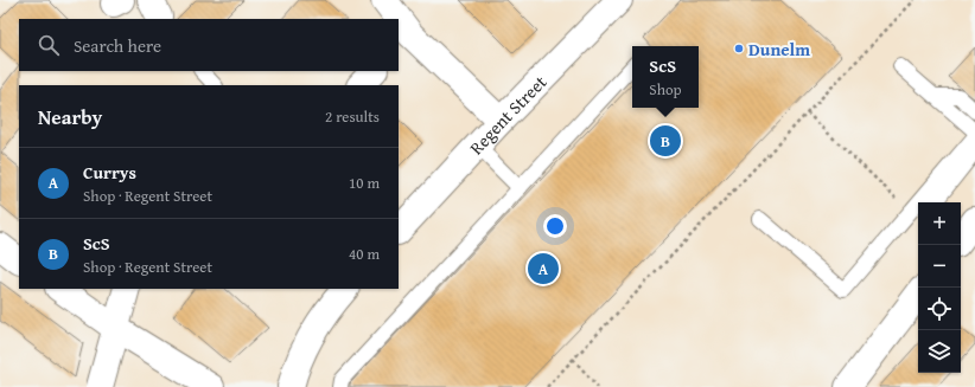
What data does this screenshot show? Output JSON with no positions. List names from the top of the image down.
{
  "streets": {
    "street": ["Regent Street"]
  },
  "places": ["Dunelm"],
  "page": {
    "search": "Search here",
    "popup": ["ScS", "Shop"],
    "heading": ["Nearby", "2 results"],
    "pins": ["B", "A"],
    "list": [
      {
        "mark": "A",
        "name": "Currys",
        "note": "Shop · Regent Street",
        "value": "10 m"
      },
      {
        "mark": "B",
        "name": "ScS",
        "note": "Shop · Regent Street",
        "value": "40 m"
      }
    ],
    "map_buttons": ["+", "−"]
  }
}
